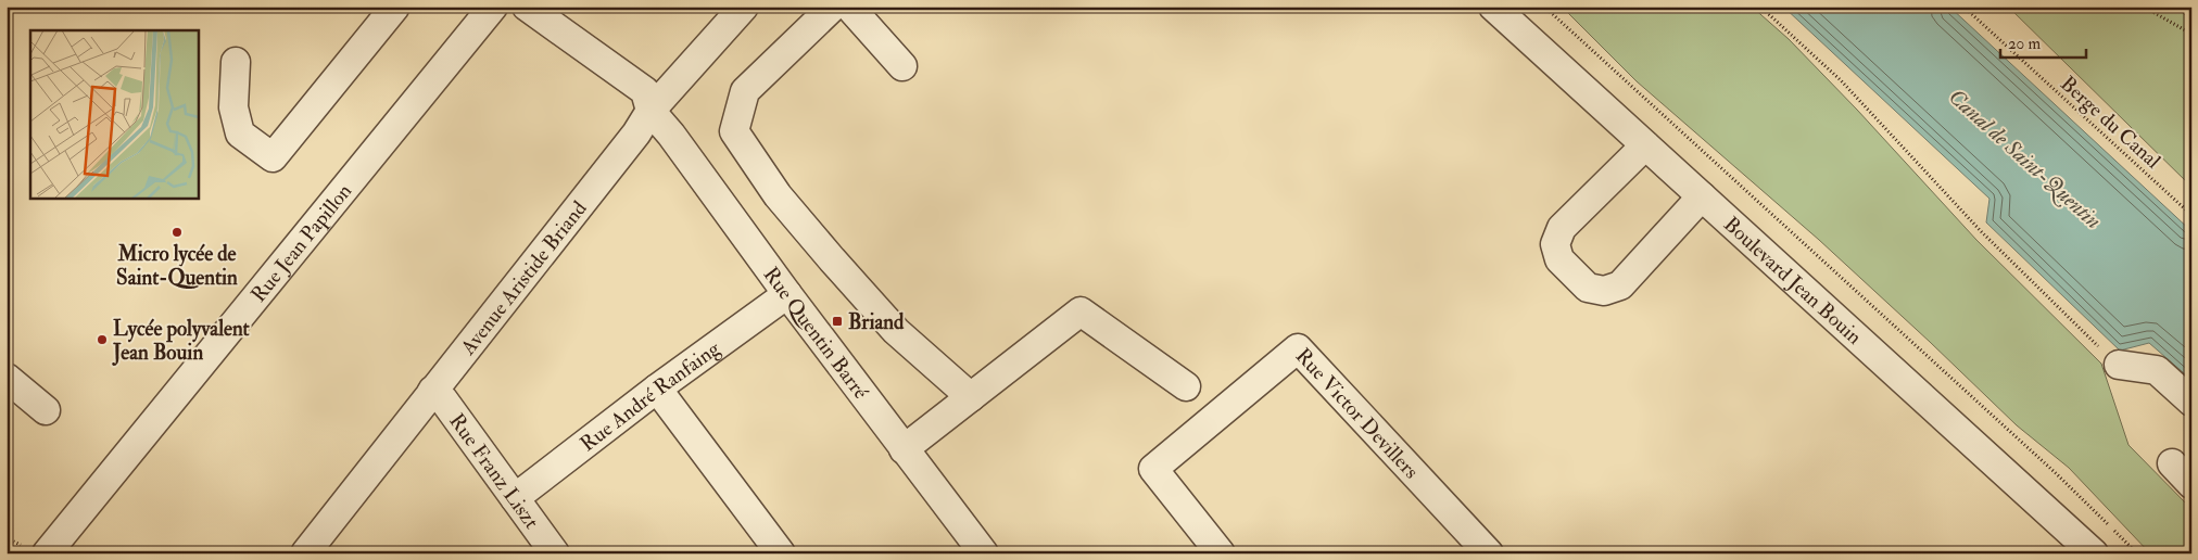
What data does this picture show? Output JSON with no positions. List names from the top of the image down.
{
  "streets": {
    "street": [
      "Rue Jean Papillon",
      "Avenue Aristide Briand",
      "Boulevard Jean Bouin",
      "Rue Quentin Barré",
      "Rue André Ranfaing",
      "Rue Victor Devillers",
      "Rue Franz Liszt"
    ],
    "path": ["Berge du Canal"]
  },
  "crossings": [
    ["Avenue Aristide Briand", "Rue Quentin Barré"],
    ["Avenue Aristide Briand", "Rue Franz Liszt"],
    ["Rue Quentin Barré", "Rue André Ranfaing"],
    ["Rue André Ranfaing", "Rue Franz Liszt"]
  ],
  "water": ["Canal de Saint-Quentin"],
  "places": {
    "other": ["Micro lycée de Saint-Quentin", "Lycée polyvalent Jean Bouin"],
    "transit": ["Briand"]
  },
  "scale_bar": "20 m"
}
